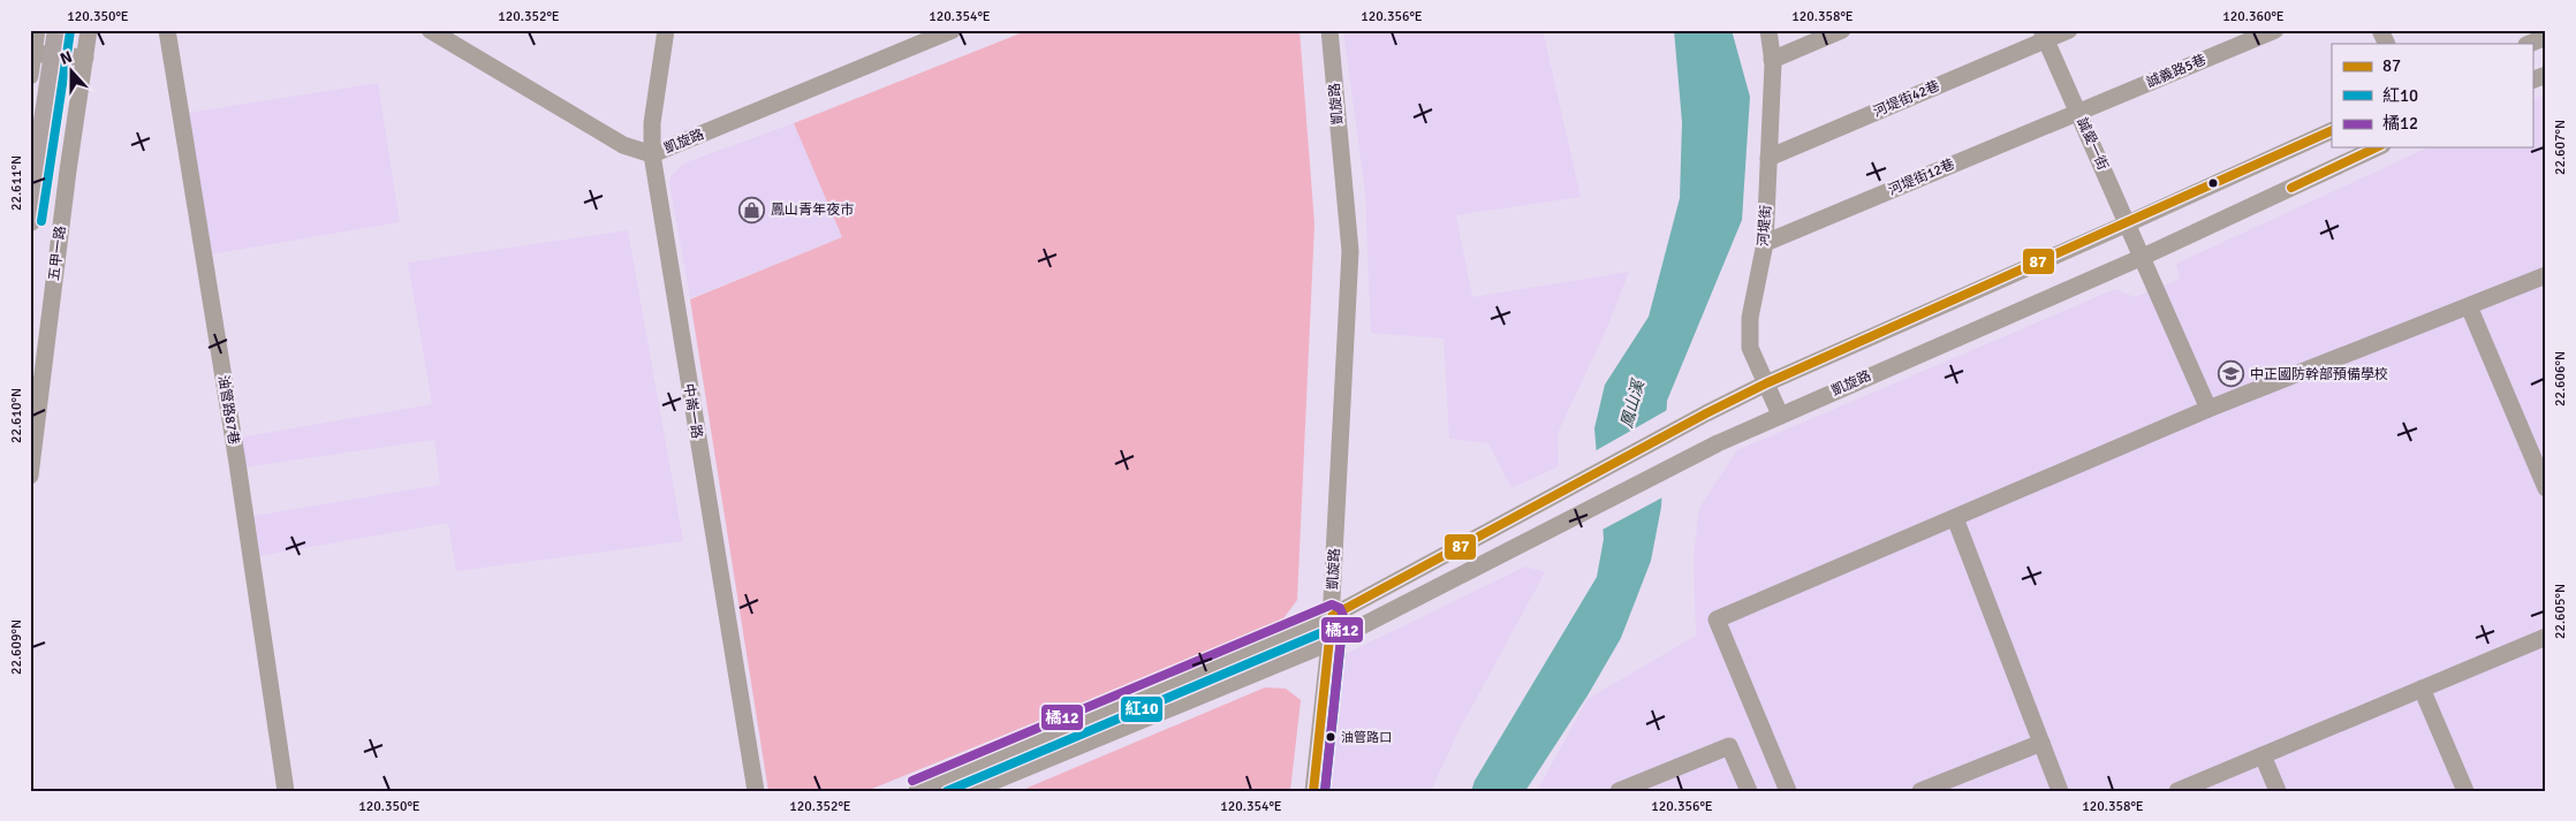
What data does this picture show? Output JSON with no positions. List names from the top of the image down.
{
  "streets": {
    "street": [
      "誠義路5巷",
      "河堤街42巷",
      "凱旋路",
      "誠愛一街",
      "河堤街12巷",
      "河堤街",
      "五甲一路",
      "油管路87巷",
      "中崙一路"
    ]
  },
  "crossings": [
    ["誠義路5巷", "誠愛一街"],
    ["誠義路5巷", "河堤街12巷"],
    ["河堤街42巷", "誠愛一街"],
    ["河堤街42巷", "河堤街"],
    ["凱旋路", "誠愛一街"],
    ["凱旋路", "河堤街"],
    ["凱旋路", "中崙一路"],
    ["誠愛一街", "河堤街12巷"],
    ["河堤街12巷", "河堤街"]
  ],
  "water": ["鳳山溪"],
  "places": {
    "shop": ["鳳山青年夜市"],
    "school or university": ["中正國防幹部預備學校"],
    "other": ["油管路口"]
  },
  "lines": ["transit line 紅10", "transit line 87", "transit line 橘12"],
  "legend": ["87", "紅10", "橘12"],
  "north": "top",
  "coordinates": [
    "120.350°E",
    "120.352°E",
    "120.354°E",
    "120.356°E",
    "120.358°E",
    "120.360°E",
    "22.607°N",
    "22.611°N",
    "22.606°N",
    "22.610°N",
    "22.605°N",
    "22.609°N"
  ]
}
